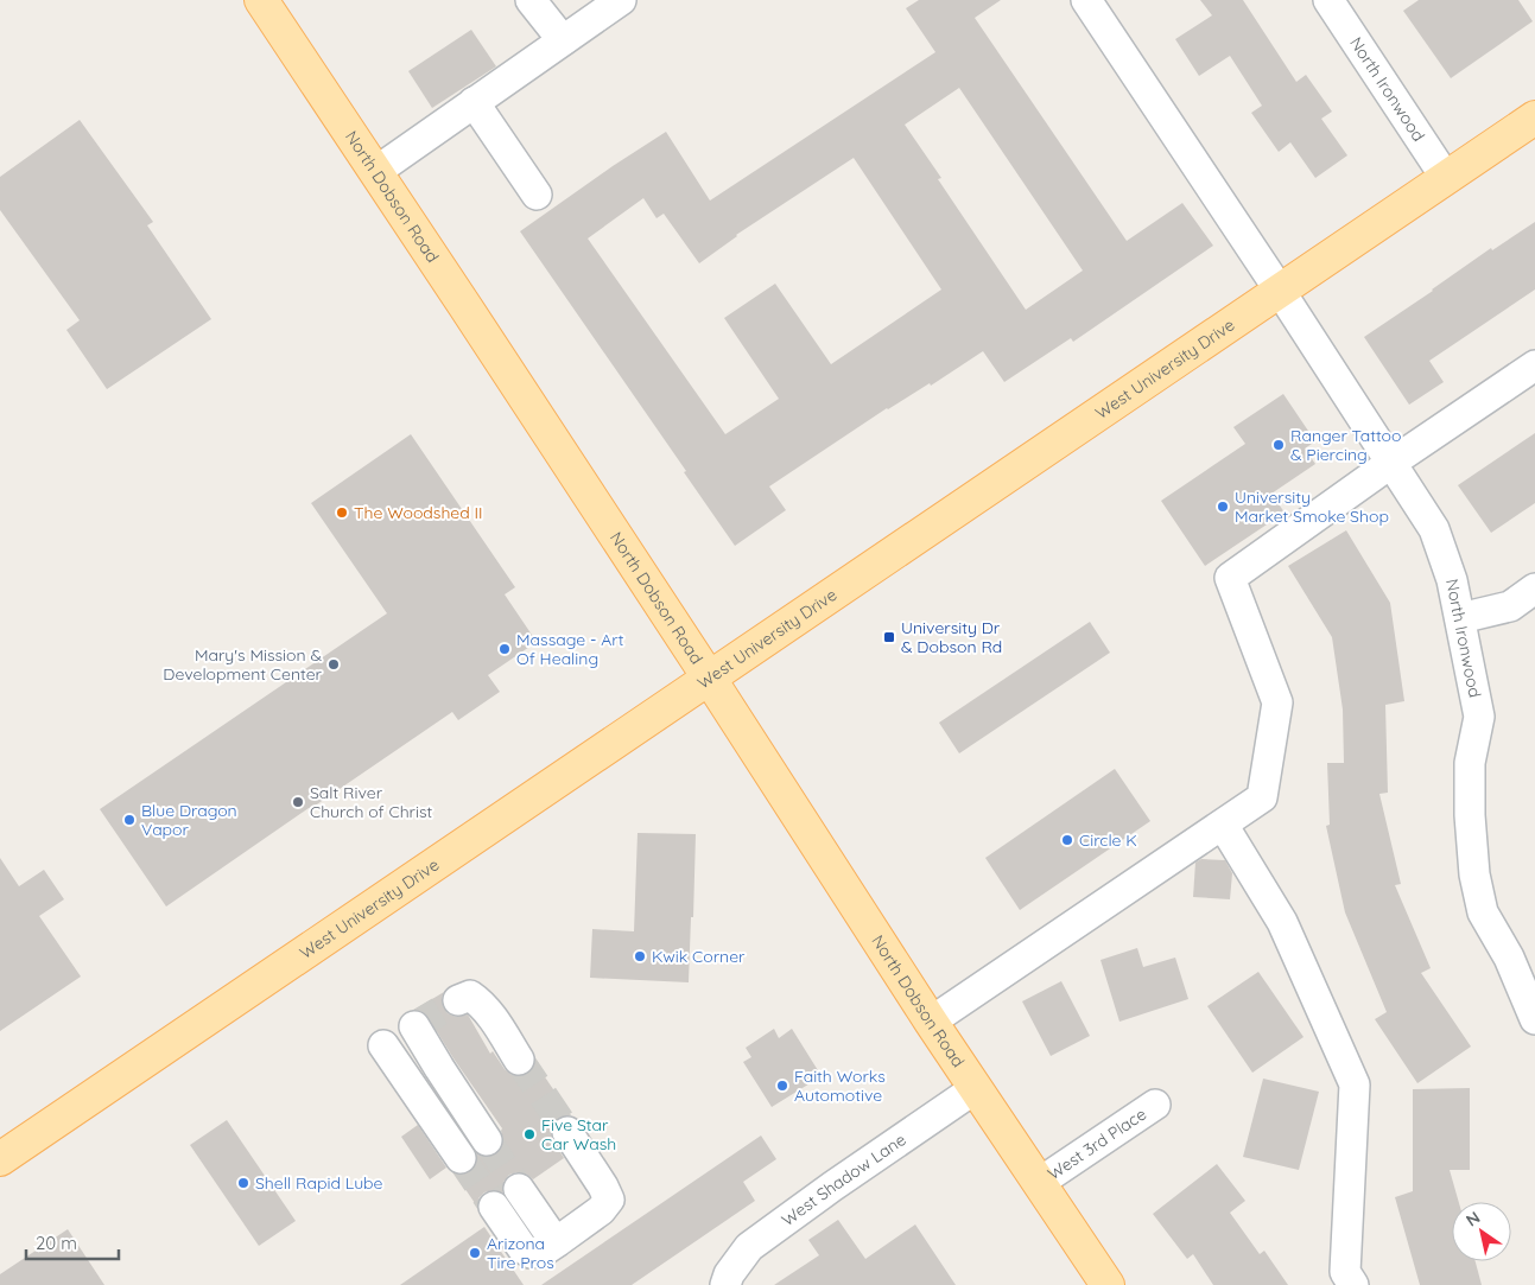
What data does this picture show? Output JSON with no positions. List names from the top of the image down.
{
  "streets": {
    "main road": ["North Dobson Road", "West University Drive"],
    "street": ["North Ironwood", "West 3rd Place", "West Shadow Lane"]
  },
  "crossings": [
    ["North Ironwood", "West University Drive"],
    ["North Dobson Road", "West University Drive"],
    ["North Dobson Road", "West 3rd Place"],
    ["North Dobson Road", "West Shadow Lane"]
  ],
  "places": {
    "other": [
      "Ranger Tattoo & Piercing",
      "University Market Smoke Shop",
      "The Woodshed II",
      "Massage - Art Of Healing",
      "Mary's Mission & Development Center",
      "Salt River Church of Christ",
      "Blue Dragon Vapor",
      "Circle K",
      "Kwik Corner",
      "Faith Works Automotive",
      "Five Star Car Wash",
      "Shell Rapid Lube",
      "Arizona Tire Pros"
    ],
    "transit": ["University Dr & Dobson Rd"]
  },
  "scale_bar": "20 m",
  "north": "top left"
}
